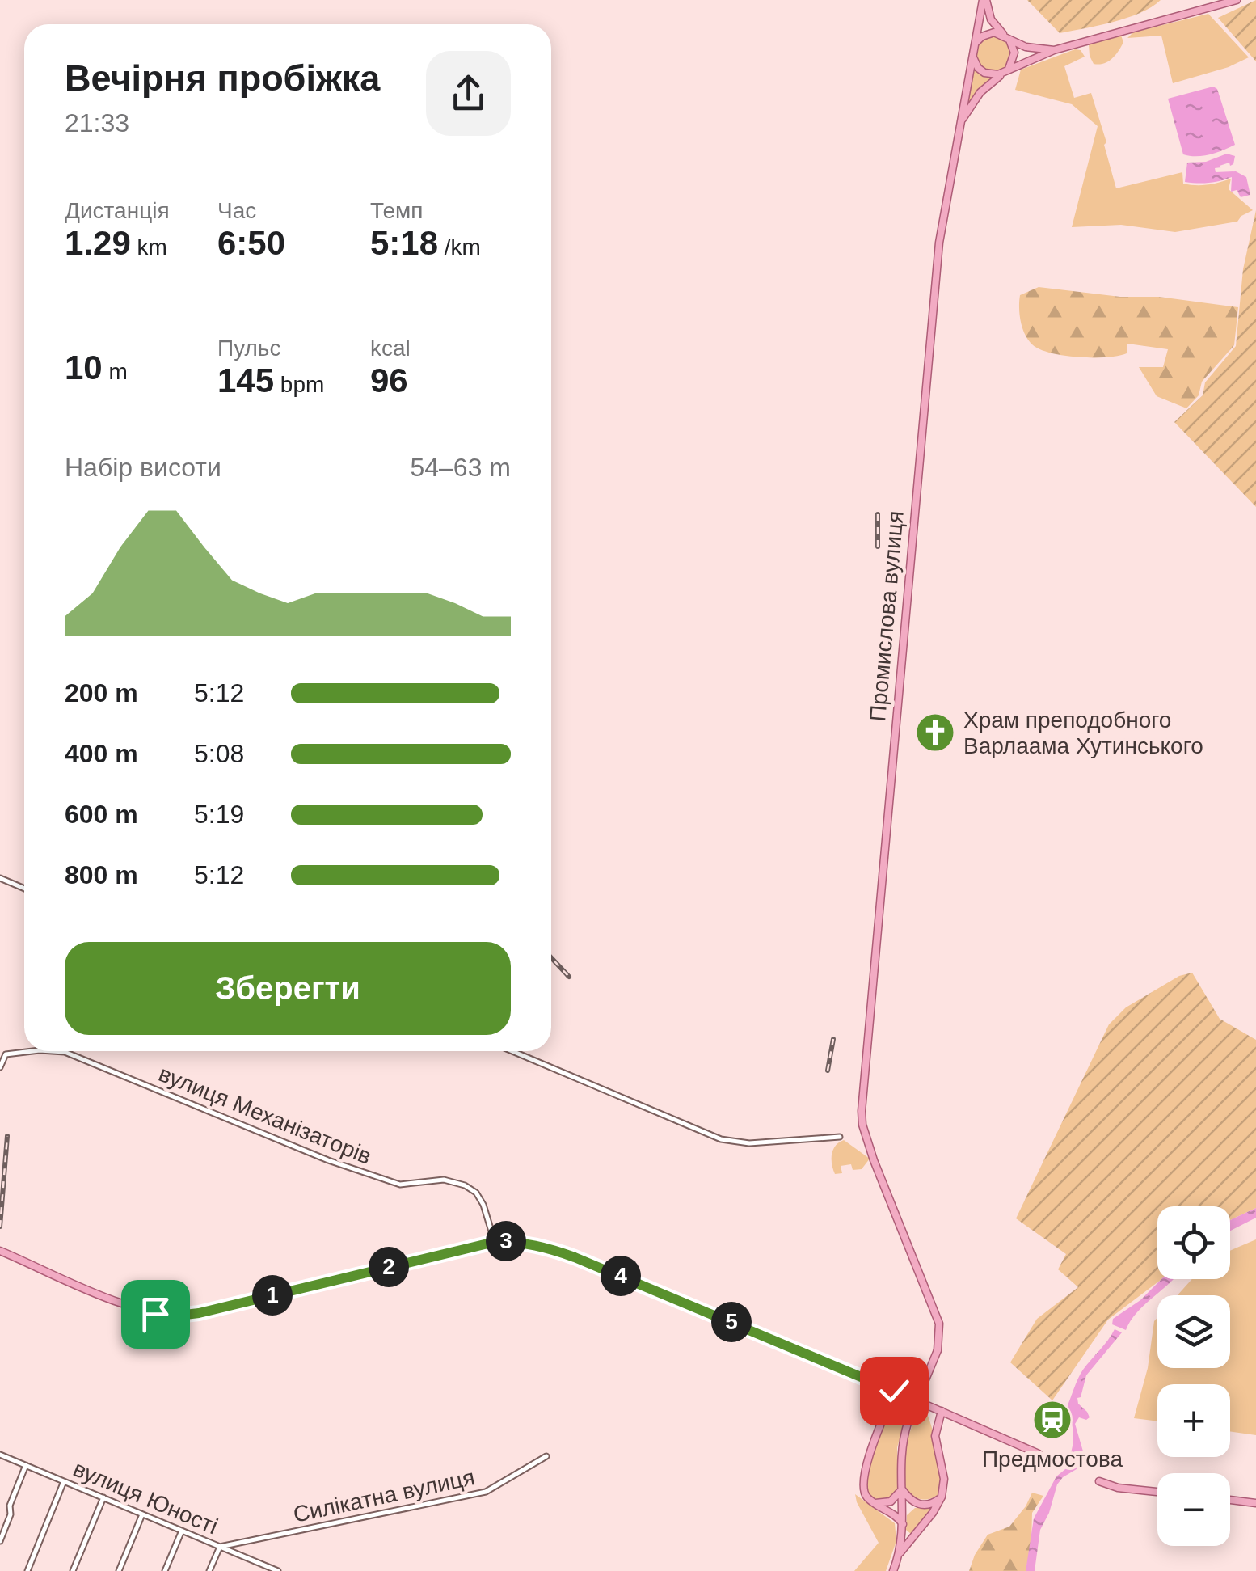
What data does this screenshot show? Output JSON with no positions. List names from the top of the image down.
{
  "streets": {
    "main road": ["Промислова вулиця"],
    "street": ["вулиця Механізаторів", "Силікатна вулиця", "вулиця Юності"]
  },
  "crossings": [
    ["Силікатна вулиця", "вулиця Юності"]
  ],
  "places": {
    "church": ["Храм преподобного Варлаама Хутинського"],
    "station": ["Предмостова"]
  },
  "page": {
    "heading": ["Вечірня пробіжка", "21:33"],
    "stats": [
      ["Дистанція", "1.29 km"],
      ["Час", "6:50"],
      ["Темп", "5:18 /km"],
      ["10 m"],
      ["Пульс", "145 bpm"],
      ["kcal", "96"]
    ],
    "chart": ["Набір висоти", "54–63 m"],
    "list": [
      {
        "name": "200 m",
        "note": "5:12"
      },
      {
        "name": "400 m",
        "note": "5:08"
      },
      {
        "name": "600 m",
        "note": "5:19"
      },
      {
        "name": "800 m",
        "note": "5:12"
      }
    ],
    "buttons": "Зберегти",
    "map_buttons": ["+", "−"],
    "pins": [
      "3",
      "2",
      "4",
      "1",
      "5"
    ]
  }
}
